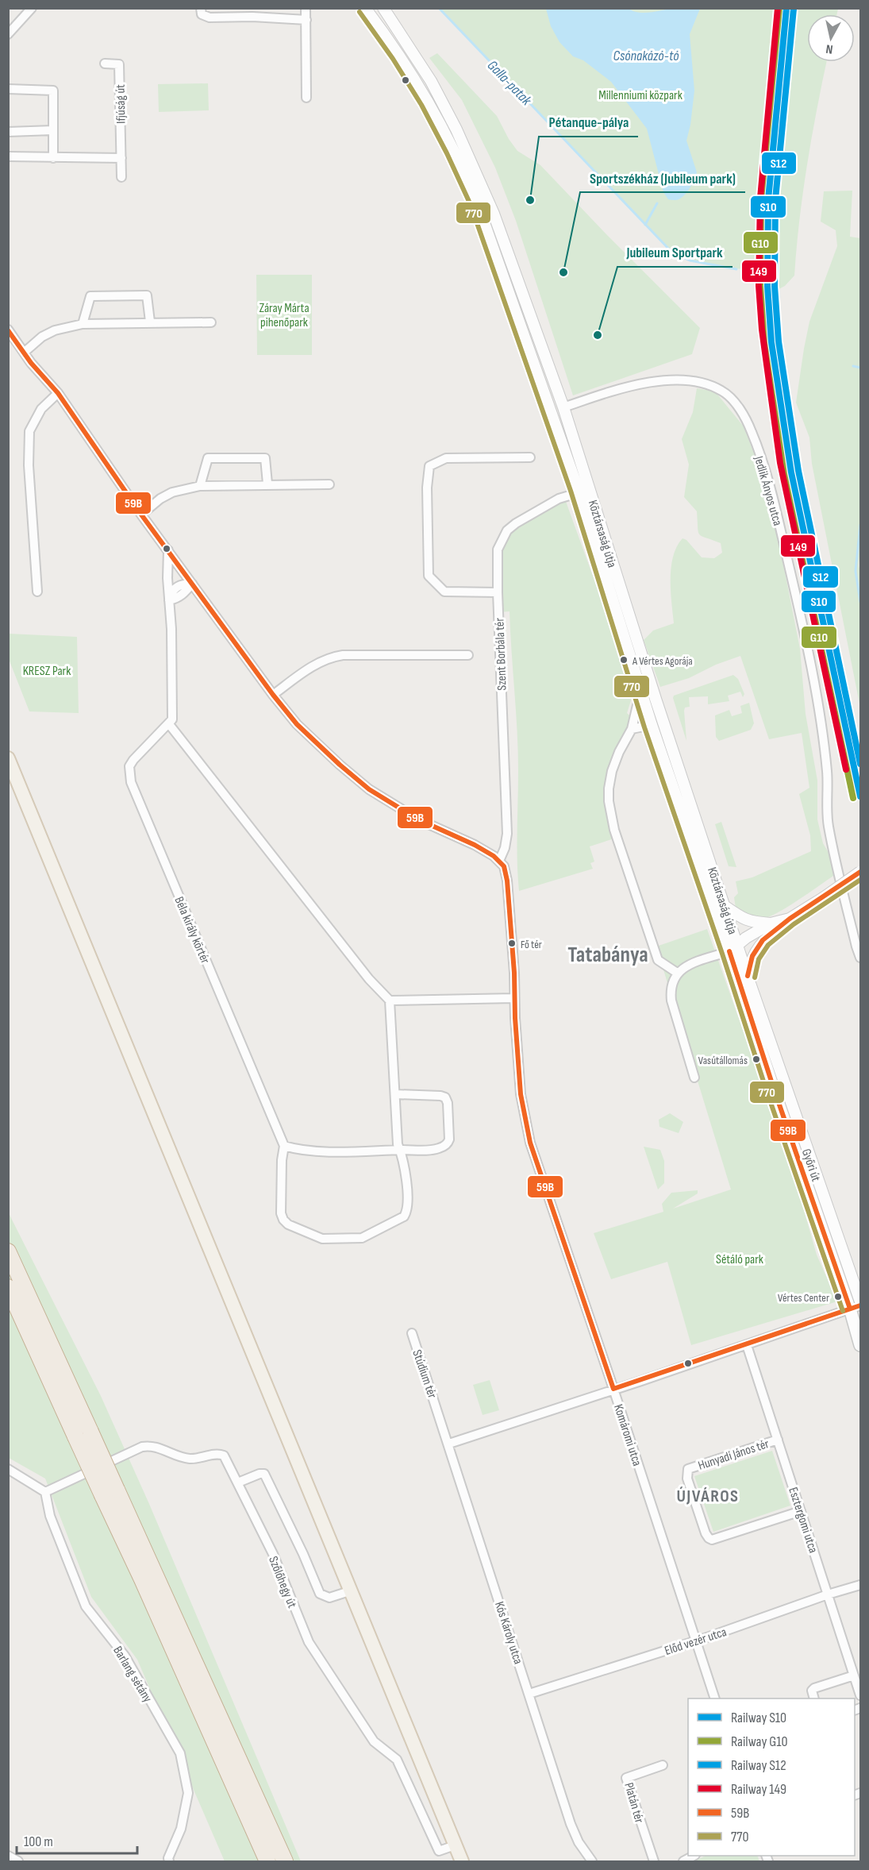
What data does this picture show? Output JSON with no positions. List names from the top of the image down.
{
  "streets": {
    "main road": ["Győri út"],
    "street": [
      "Ifjúság út",
      "Jedlik Ányos utca",
      "Köztársaság útja",
      "Szent Borbála tér",
      "Béla király körtér",
      "Stúdium tér",
      "Komáromi utca",
      "Hunyadi János tér",
      "Esztergomi utca",
      "Szőlőhegy út",
      "Kós Károly utca",
      "Előd vezér utca",
      "Barlang sétány",
      "Platán tér"
    ]
  },
  "crossings": [
    ["Jedlik Ányos utca", "Köztársaság útja"],
    ["Köztársaság útja", "Szent Borbála tér"],
    ["Köztársaság útja", "Győri út"],
    ["Szent Borbála tér", "Komáromi utca"],
    ["Stúdium tér", "Kós Károly utca"],
    ["Komáromi utca", "Előd vezér utca"],
    ["Hunyadi János tér", "Esztergomi utca"],
    ["Esztergomi utca", "Előd vezér utca"],
    ["Szőlőhegy út", "Barlang sétány"],
    ["Kós Károly utca", "Előd vezér utca"]
  ],
  "districts": ["Tatabánya", "ÚJVÁROS"],
  "water": ["Csónakázó-tó", "Galla-patak"],
  "parks": [
    "Millenniumi közpark",
    "Záray Márta pihenőpark",
    "KRESZ Park",
    "Sétáló park"
  ],
  "places": [
    "Pétanque-pálya",
    "Sportszékház (Jubileum park)",
    "Jubileum Sportpark",
    "A Vértes Agorája",
    "Fő tér",
    "Vasútállomás",
    "Vértes Center"
  ],
  "lines": [
    "rail line S10",
    "rail line G10",
    "rail line 149",
    "rail line S12",
    "transit line 770",
    "transit line 59B"
  ],
  "legend": [
    "Railway S10",
    "Railway G10",
    "Railway S12",
    "Railway 149",
    "59B",
    "770"
  ],
  "scale_bar": "100 m",
  "north": "bottom"
}
